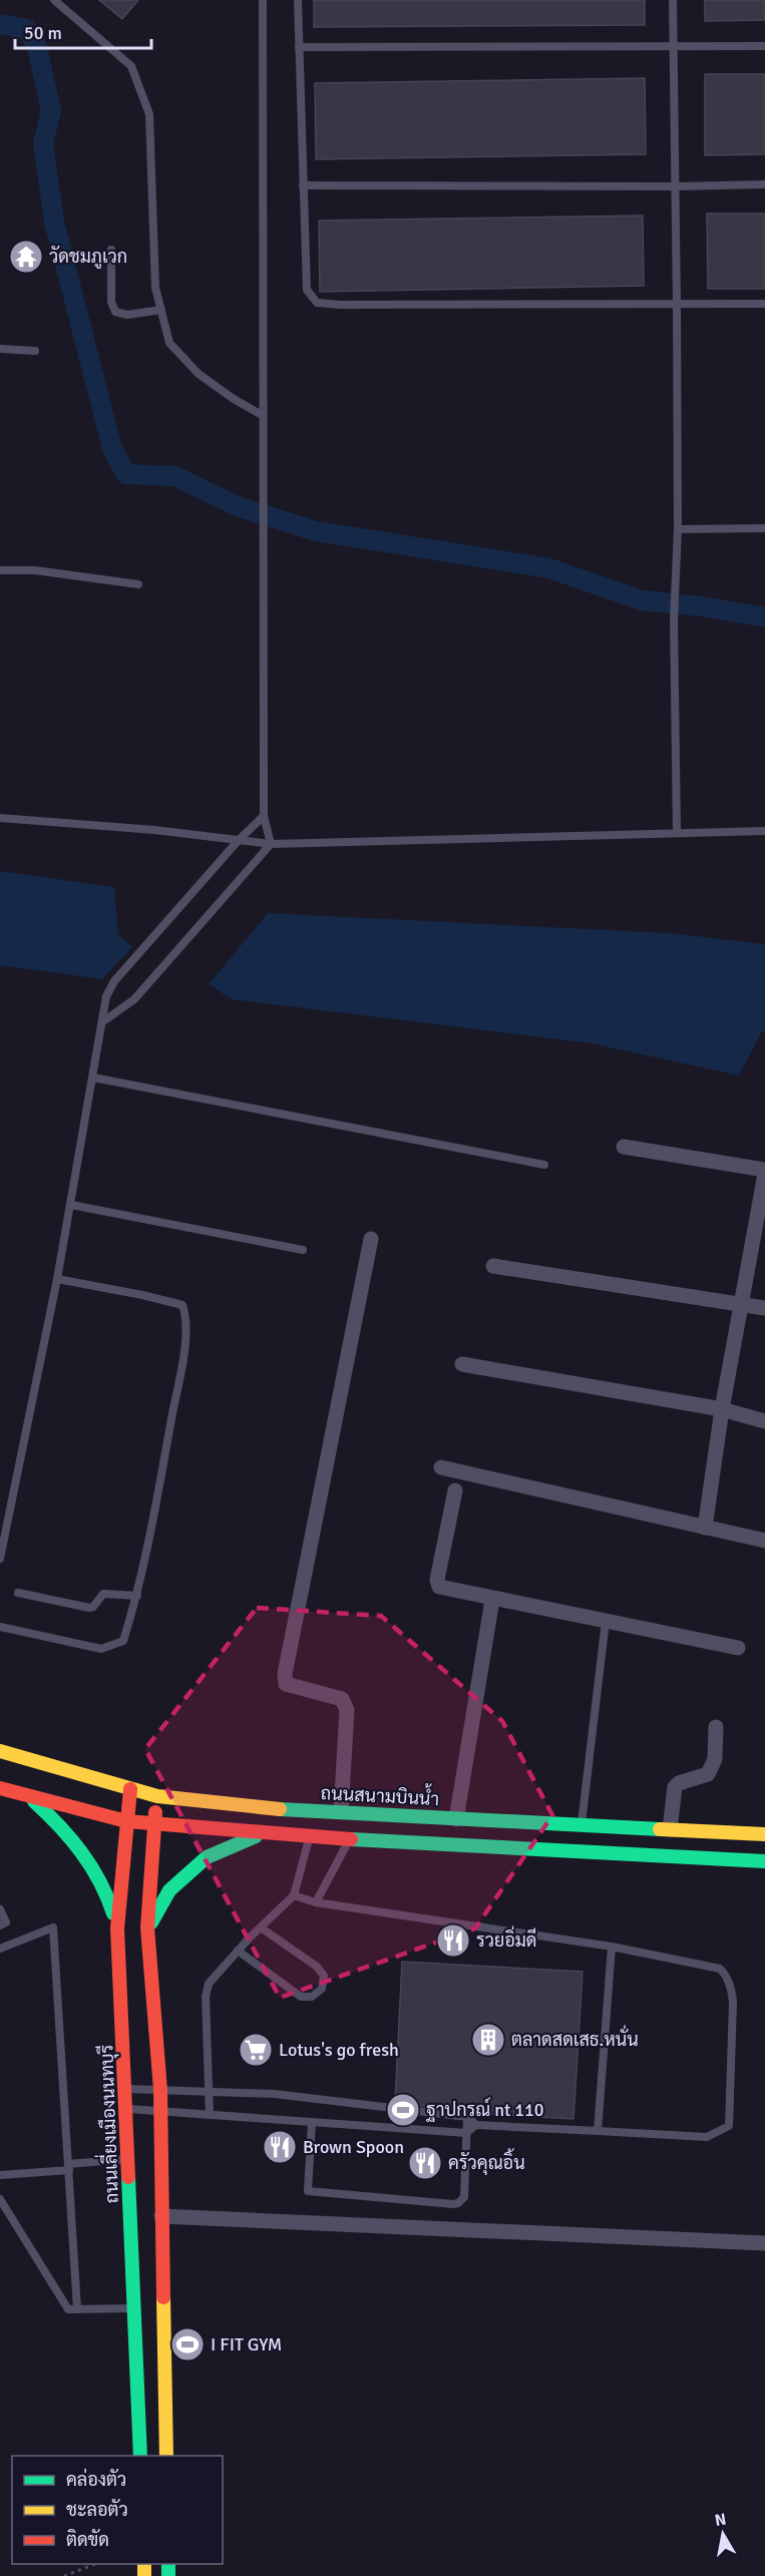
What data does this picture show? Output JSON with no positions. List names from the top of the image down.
{
  "streets": {
    "main road": ["ถนนสนามบินน้ำ", "ถนนเลี่ยงเมืองนนทบุรี"]
  },
  "crossings": [
    ["ถนนสนามบินน้ำ", "ถนนเลี่ยงเมืองนนทบุรี"]
  ],
  "places": {
    "temple": ["วัดชมภูเวก"],
    "restaurant": ["รวยอิ่มดี", "Brown Spoon", "ครัวคุณอิ้น"],
    "building": ["ตลาดสดเสธ.หนั่น"],
    "supermarket": ["Lotus's go fresh"],
    "sports": ["ฐาปกรณ์ nt 110", "I FIT GYM"]
  },
  "legend": ["คล่องตัว", "ชะลอตัว", "ติดขัด"],
  "scale_bar": "50 m",
  "north": "top"
}
